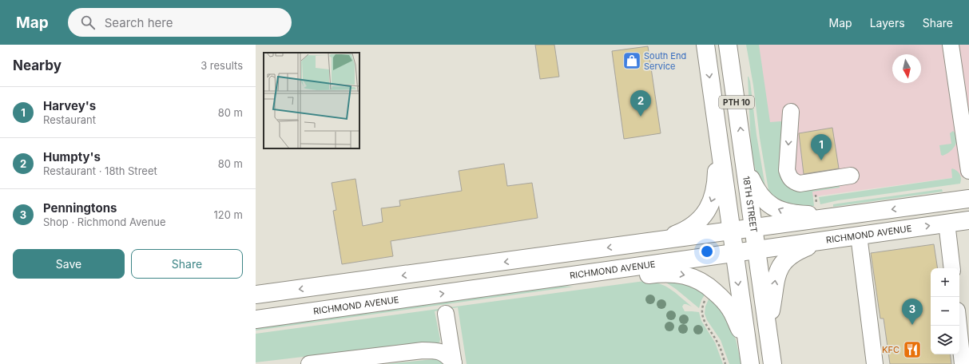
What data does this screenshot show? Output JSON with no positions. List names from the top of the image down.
{
  "streets": {
    "main road": ["PTH 10", "18TH STREET", "RICHMOND AVENUE"]
  },
  "crossings": [
    ["PTH 10", "RICHMOND AVENUE"],
    ["18TH STREET", "RICHMOND AVENUE"]
  ],
  "places": {
    "shop": ["South End Service"],
    "restaurant": ["KFC"]
  },
  "north": "bottom",
  "page": {
    "header": "Map",
    "search": "Search here",
    "nav": ["Map", "Layers", "Share"],
    "heading": ["Nearby", "3 results"],
    "list": [
      {
        "mark": "1",
        "name": "Harvey's",
        "note": "Restaurant",
        "value": "80 m"
      },
      {
        "mark": "2",
        "name": "Humpty's",
        "note": "Restaurant · 18th Street",
        "value": "80 m"
      },
      {
        "mark": "3",
        "name": "Penningtons",
        "note": "Shop · Richmond Avenue",
        "value": "120 m"
      }
    ],
    "pins": ["2", "1", "3"],
    "buttons": ["Save", "Share"],
    "map_buttons": ["+", "−"]
  }
}
